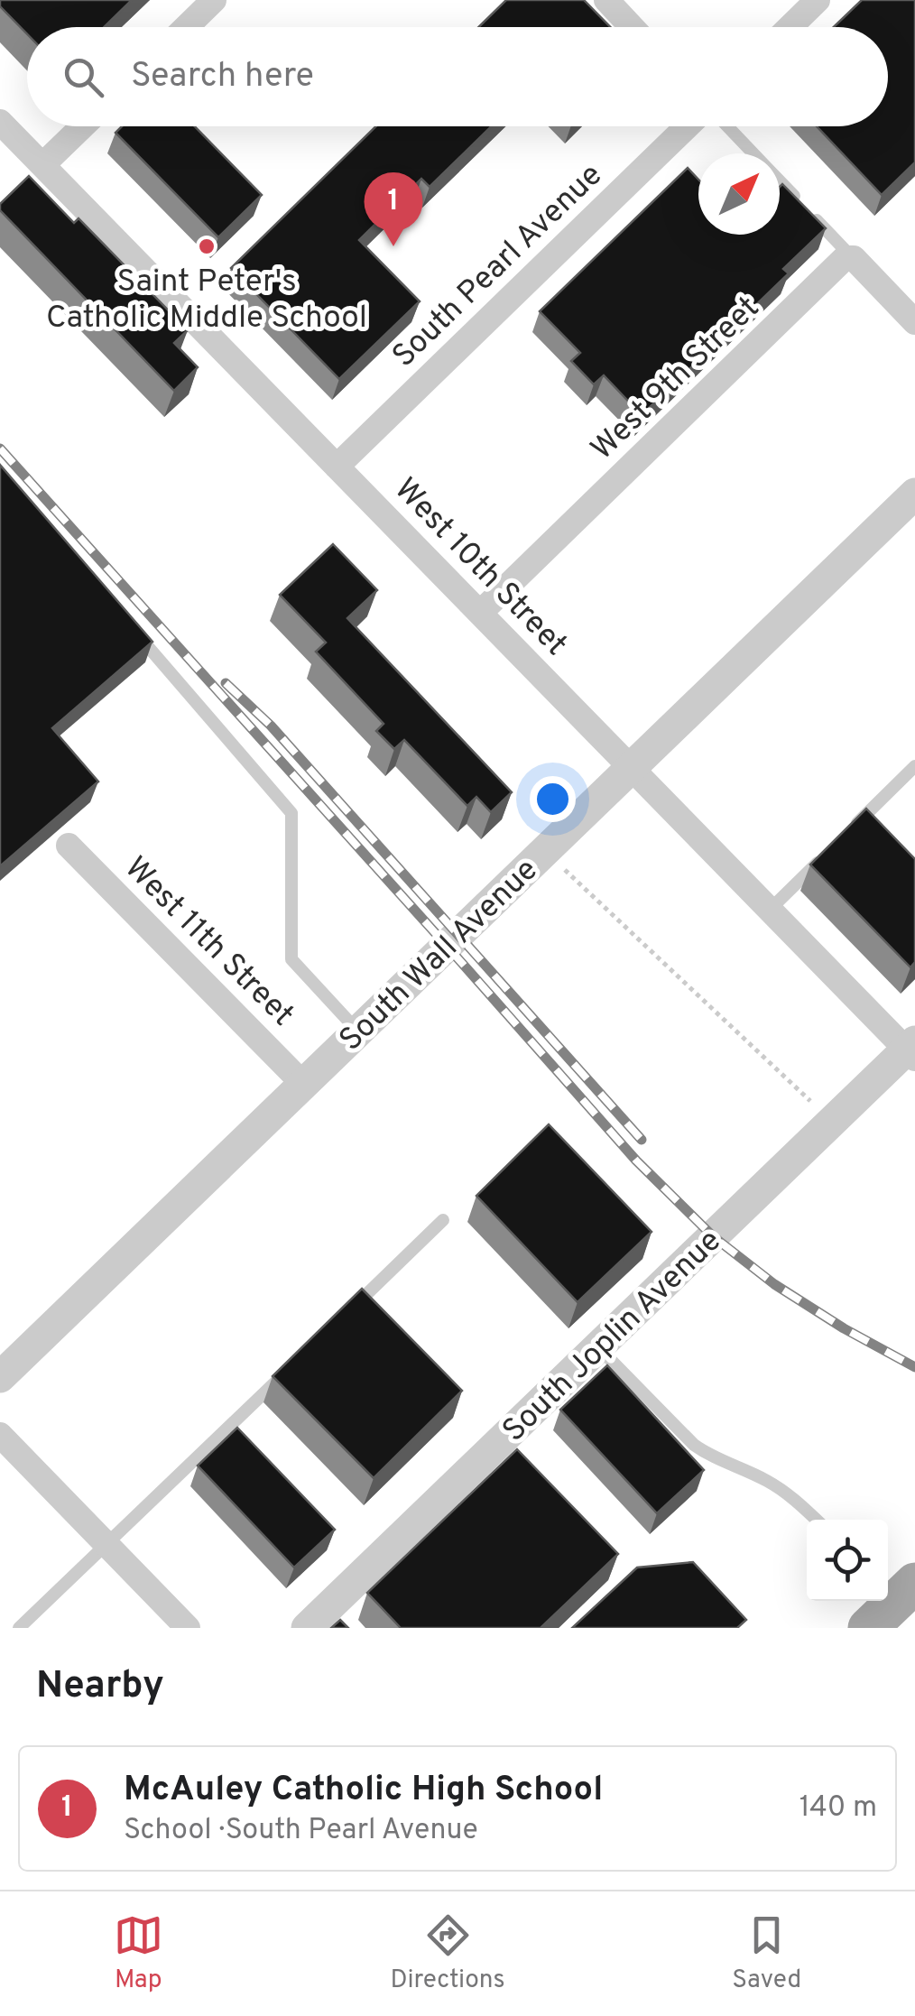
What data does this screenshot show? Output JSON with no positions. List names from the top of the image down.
{
  "streets": {
    "street": [
      "South Pearl Avenue",
      "West 9th Street",
      "West 10th Street",
      "West 11th Street",
      "South Wall Avenue",
      "South Joplin Avenue"
    ]
  },
  "crossings": [
    ["South Pearl Avenue", "West 10th Street"],
    ["West 9th Street", "West 10th Street"],
    ["West 10th Street", "South Wall Avenue"],
    ["West 10th Street", "South Joplin Avenue"],
    ["West 11th Street", "South Wall Avenue"]
  ],
  "places": ["Saint Peter's Catholic Middle School"],
  "north": "top right",
  "page": {
    "search": "Search here",
    "pins": "1",
    "heading": "Nearby",
    "list": [
      {
        "mark": "1",
        "name": "McAuley Catholic High School",
        "note": "School · South Pearl Avenue",
        "value": "140 m"
      }
    ],
    "nav": ["Map", "Directions", "Saved"]
  }
}
